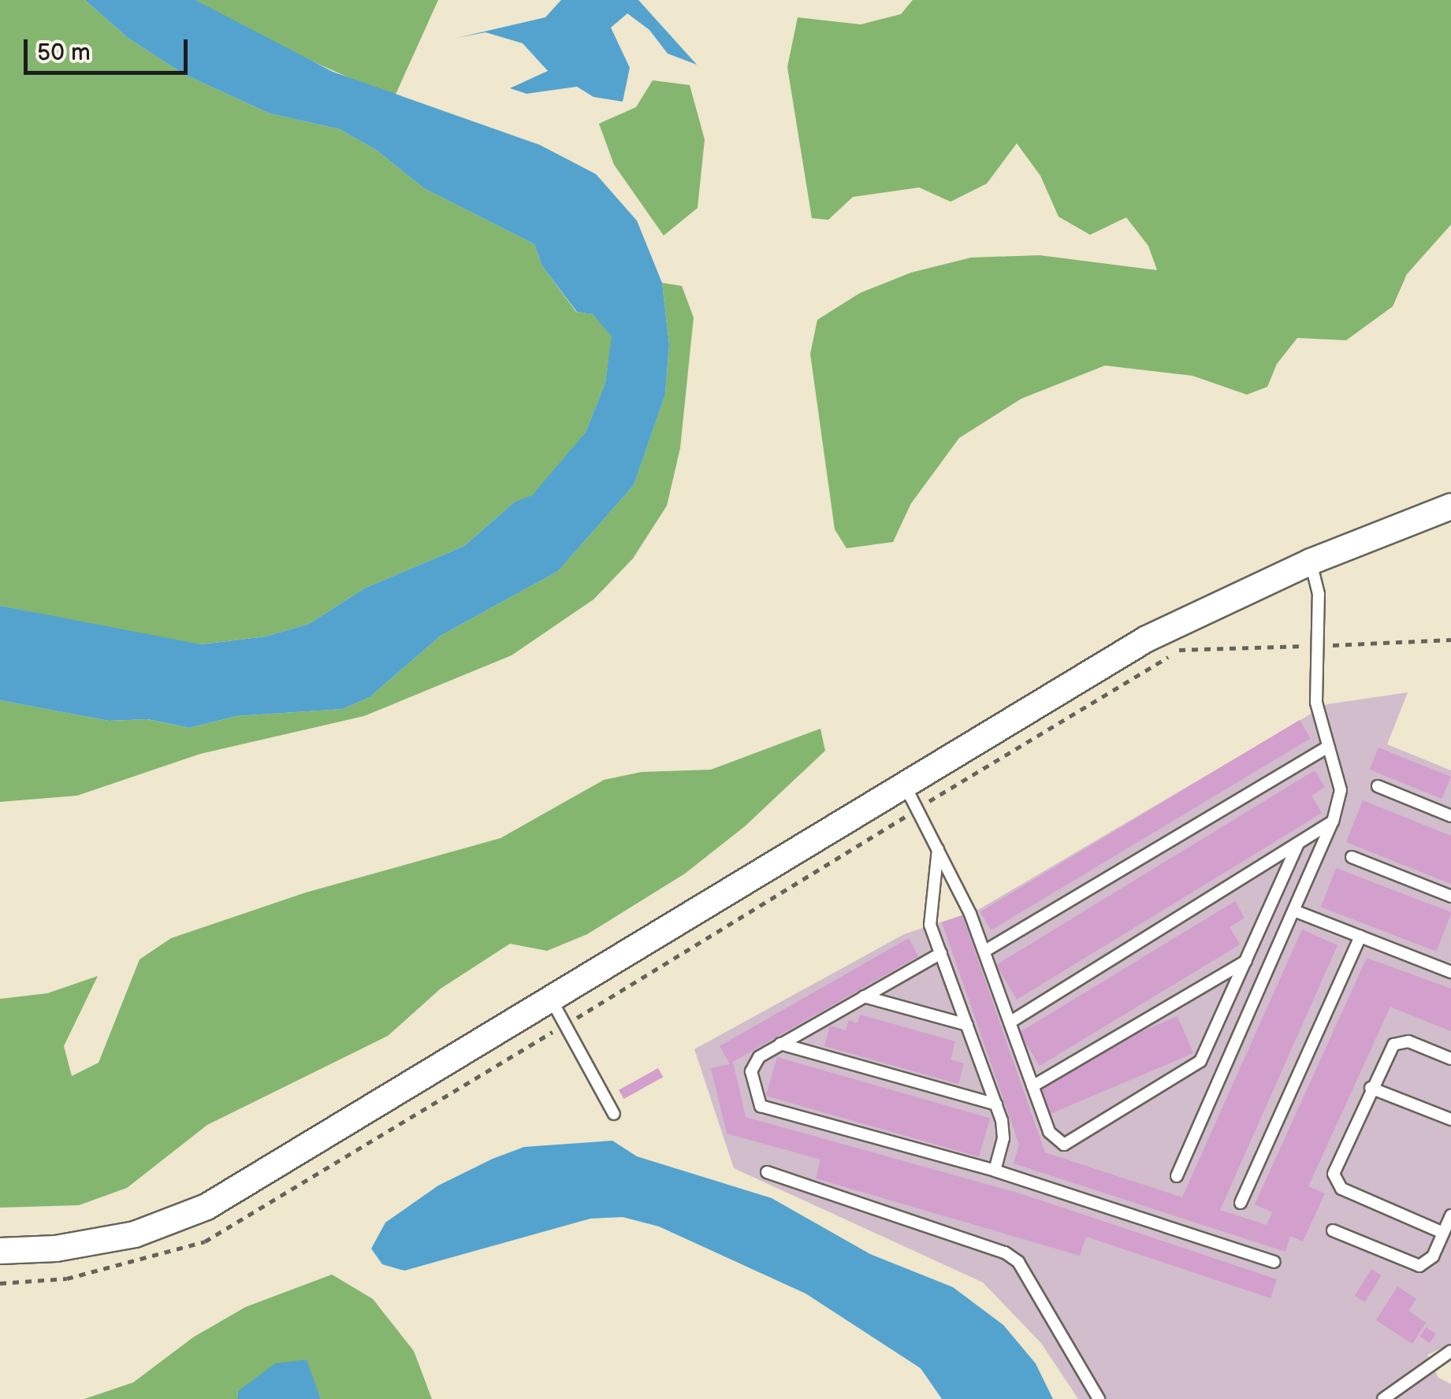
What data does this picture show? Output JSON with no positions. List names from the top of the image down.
{
  "scale_bar": "50 m"
}
